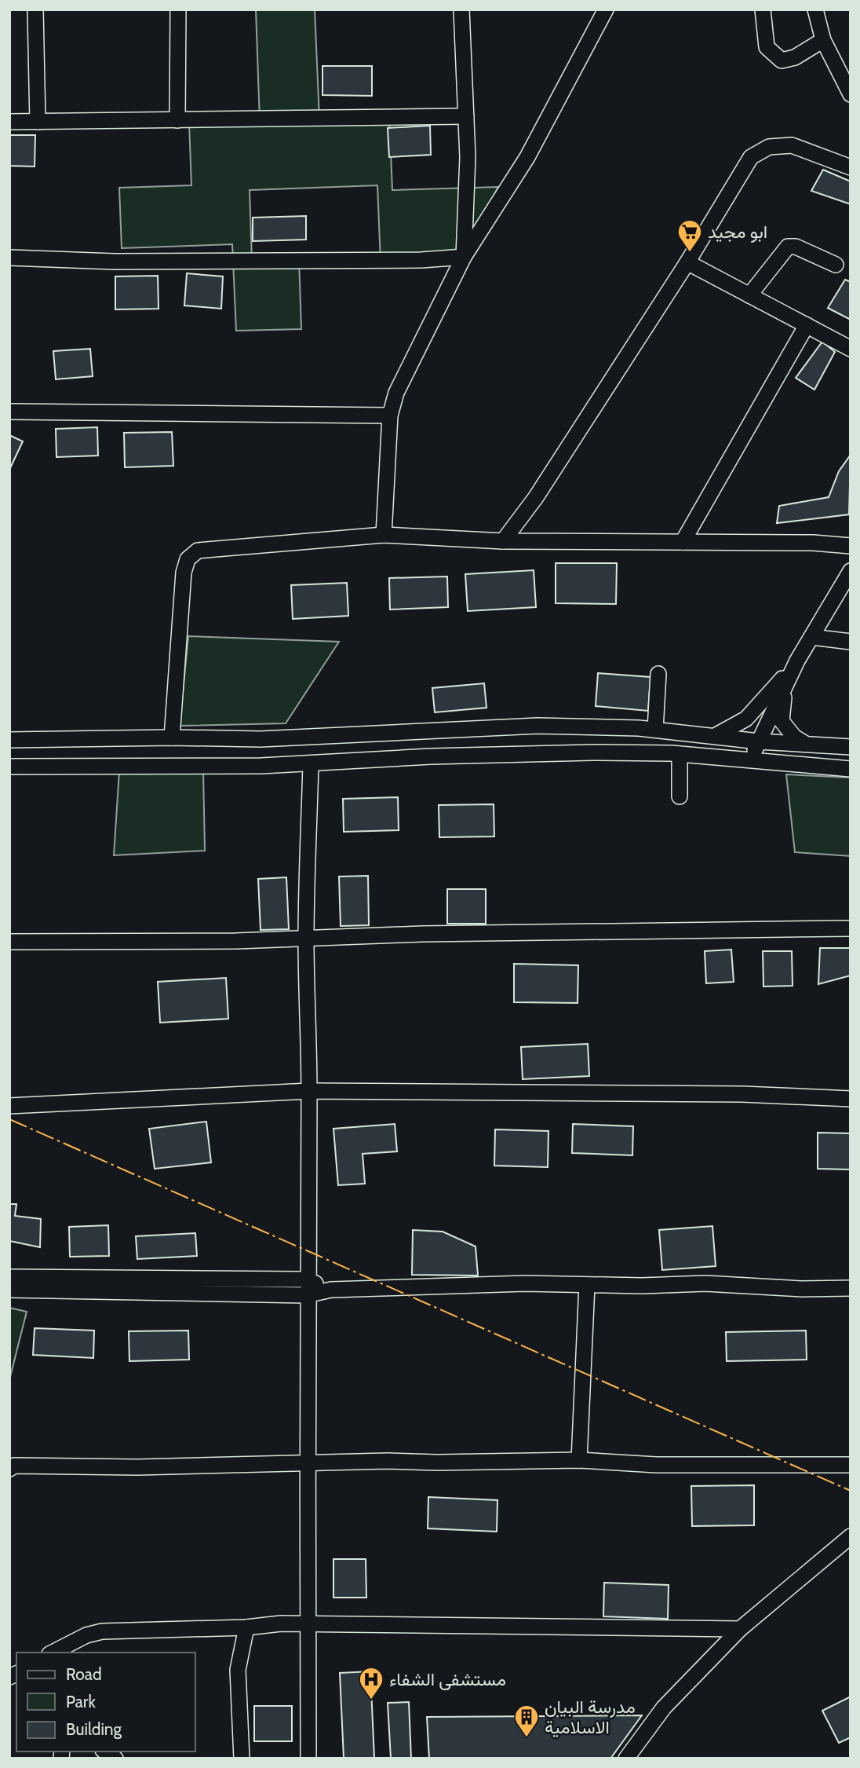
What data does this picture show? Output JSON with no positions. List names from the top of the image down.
{
  "places": {
    "supermarket": ["ابو مجيد"],
    "hospital": ["مستشفى الشفاء"],
    "building": ["مدرسة البيان الاسلامية"]
  },
  "legend": ["Road", "Park", "Building"]
}
